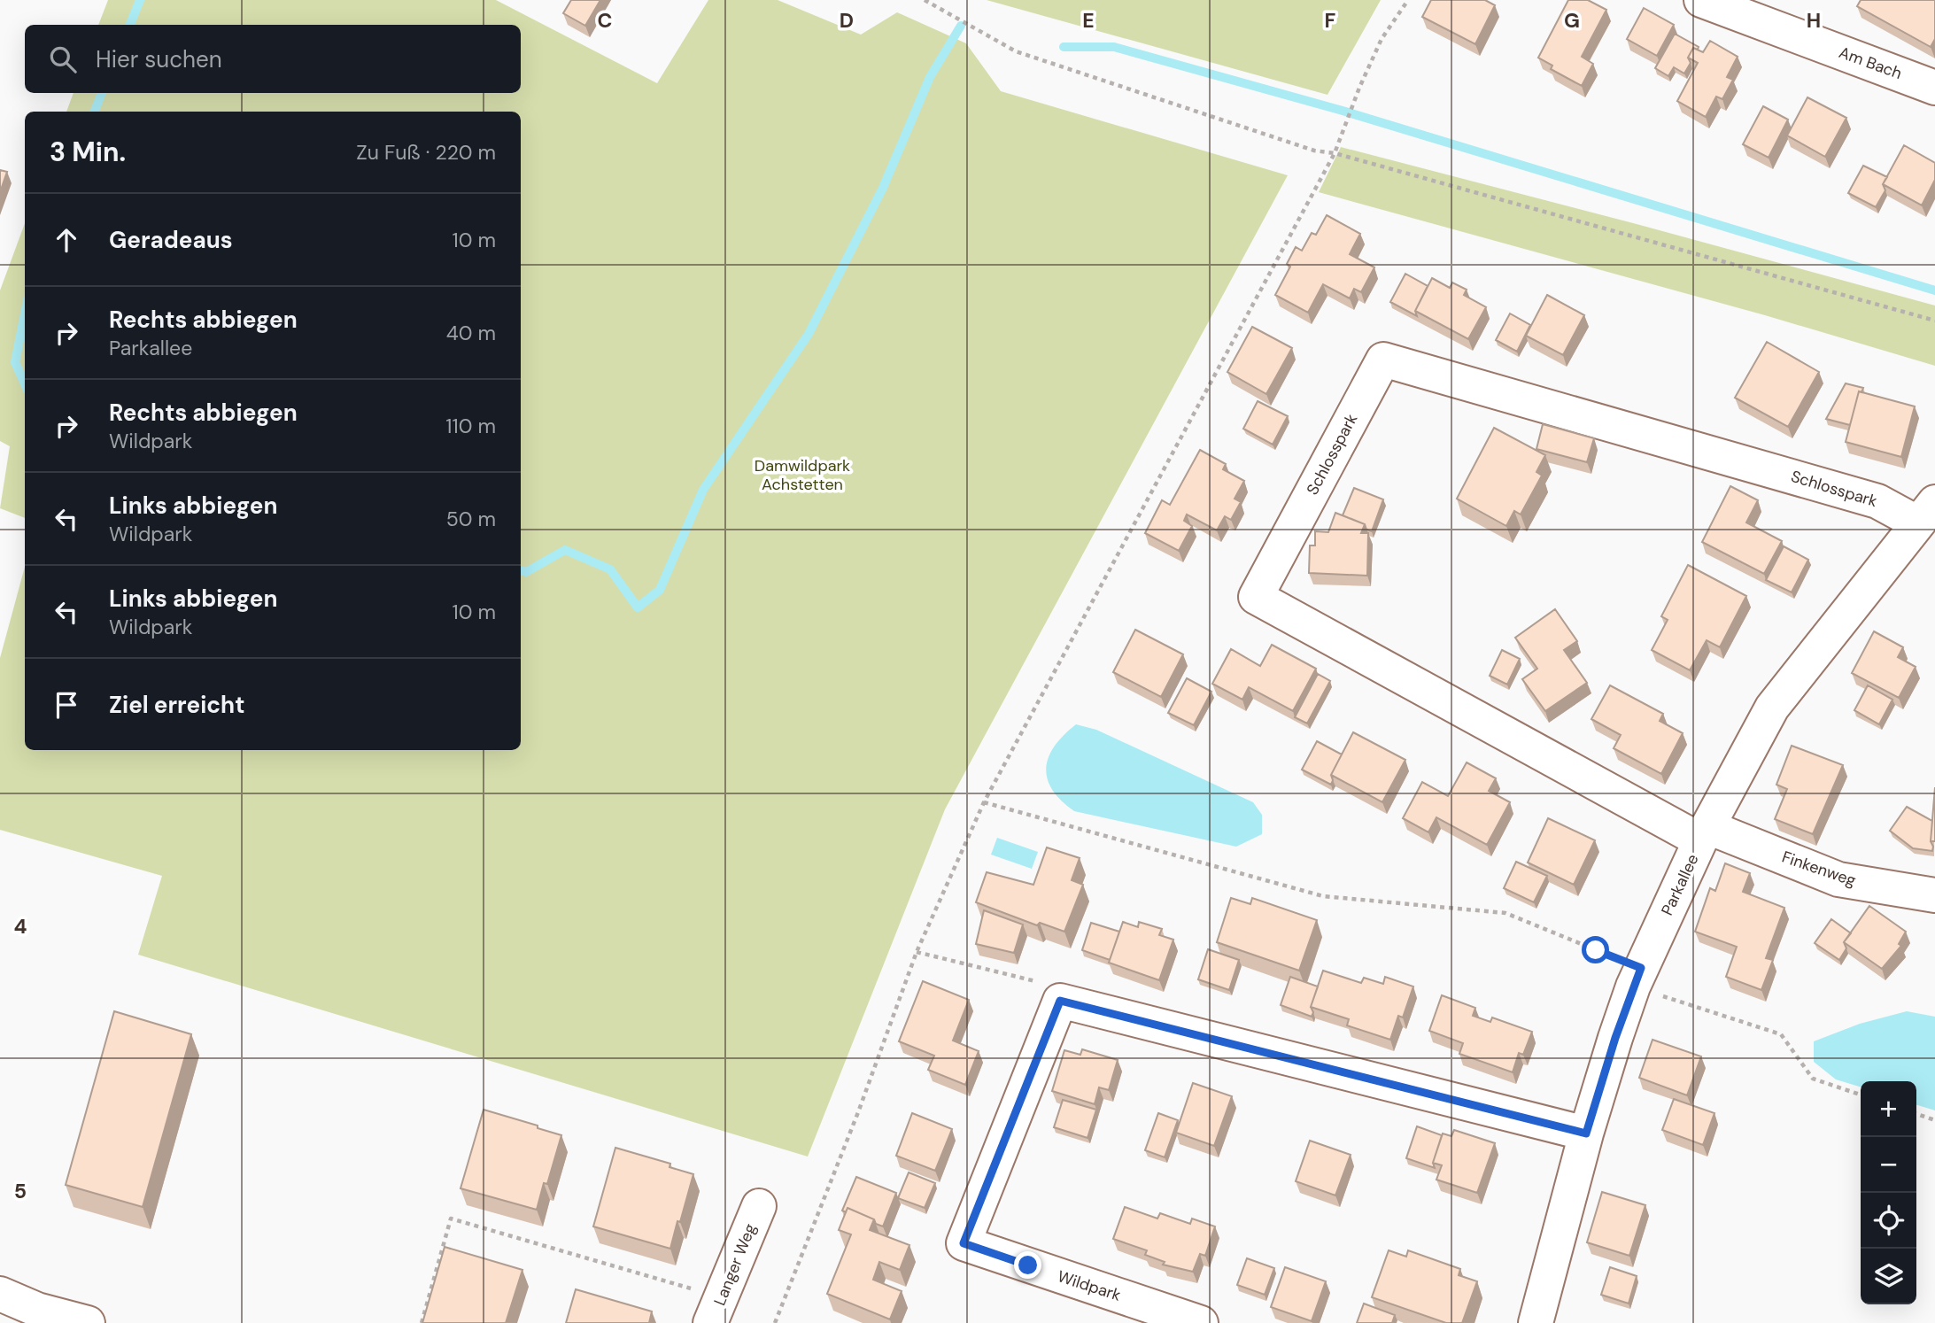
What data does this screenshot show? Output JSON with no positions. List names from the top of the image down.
{
  "streets": {
    "street": [
      "Am Bach",
      "Schlosspark",
      "Finkenweg",
      "Parkallee",
      "Langer Weg",
      "Wildpark"
    ]
  },
  "crossings": [
    ["Schlosspark", "Finkenweg"],
    ["Schlosspark", "Parkallee"],
    ["Finkenweg", "Parkallee"]
  ],
  "parks": ["Damwildpark Achstetten"],
  "page": {
    "search": "Hier suchen",
    "heading": ["3 Min.", "Zu Fuß · 220 m"],
    "list": [
      ["Geradeaus", "10 m"],
      ["Rechts abbiegen", "Parkallee", "40 m"],
      ["Rechts abbiegen", "Wildpark", "110 m"],
      ["Links abbiegen", "Wildpark", "50 m"],
      ["Links abbiegen", "Wildpark", "10 m"],
      "Ziel erreicht"
    ],
    "map_buttons": ["+", "−"]
  },
  "grid": {
    "columns": [
      "C",
      "D",
      "E",
      "F",
      "G",
      "H"
    ],
    "rows": ["4", "5"]
  }
}
